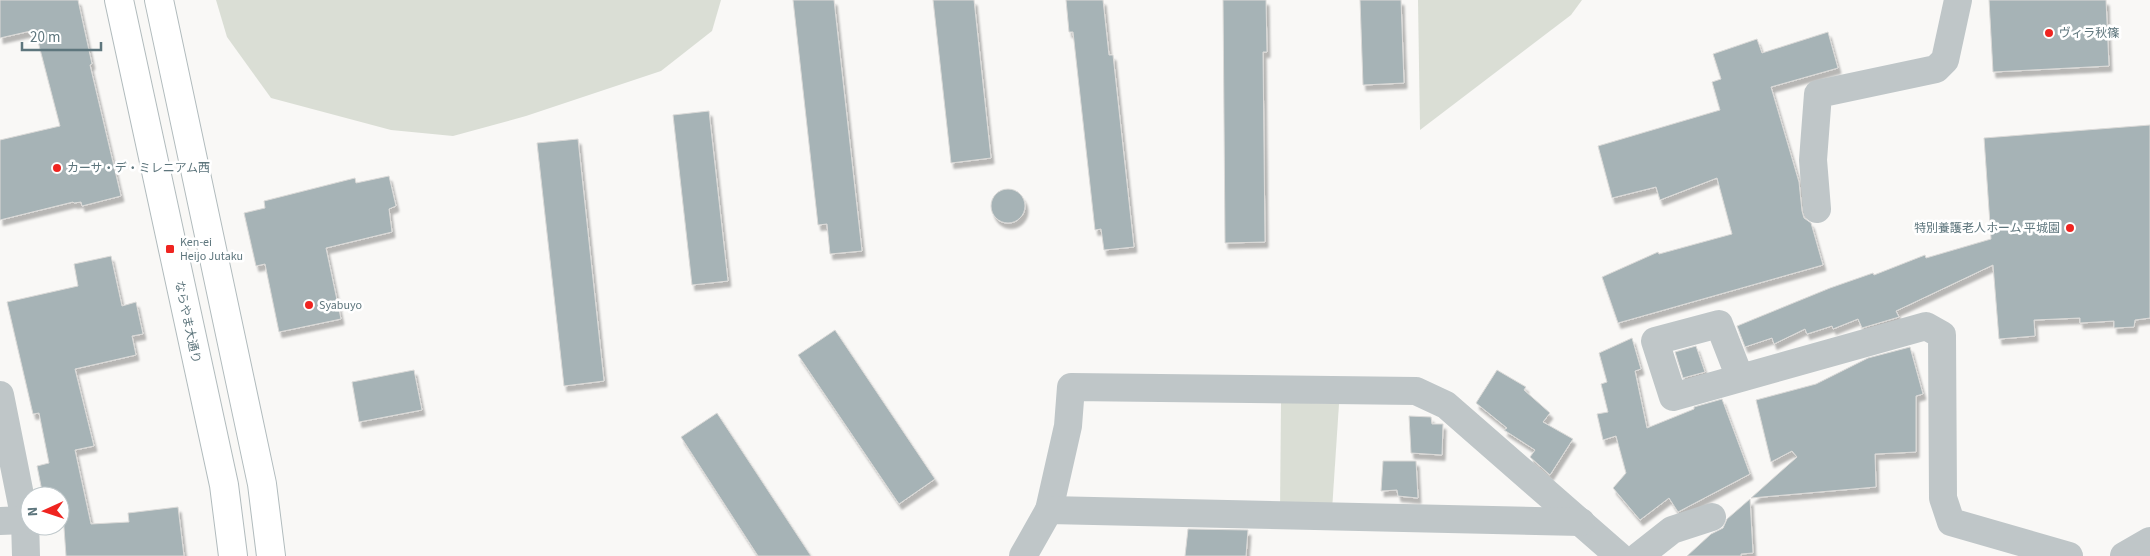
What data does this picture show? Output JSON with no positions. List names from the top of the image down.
{
  "streets": {
    "street": ["ならやま大通り"]
  },
  "places": {
    "other": [
      "ヴィラ秋篠",
      "カーサ・デ・ミレニアム西",
      "特別養護老人ホーム 平城園",
      "Syabuyo"
    ],
    "transit": ["Ken-ei Heijo Jutaku"]
  },
  "scale_bar": "20 m",
  "north": "left"
}
